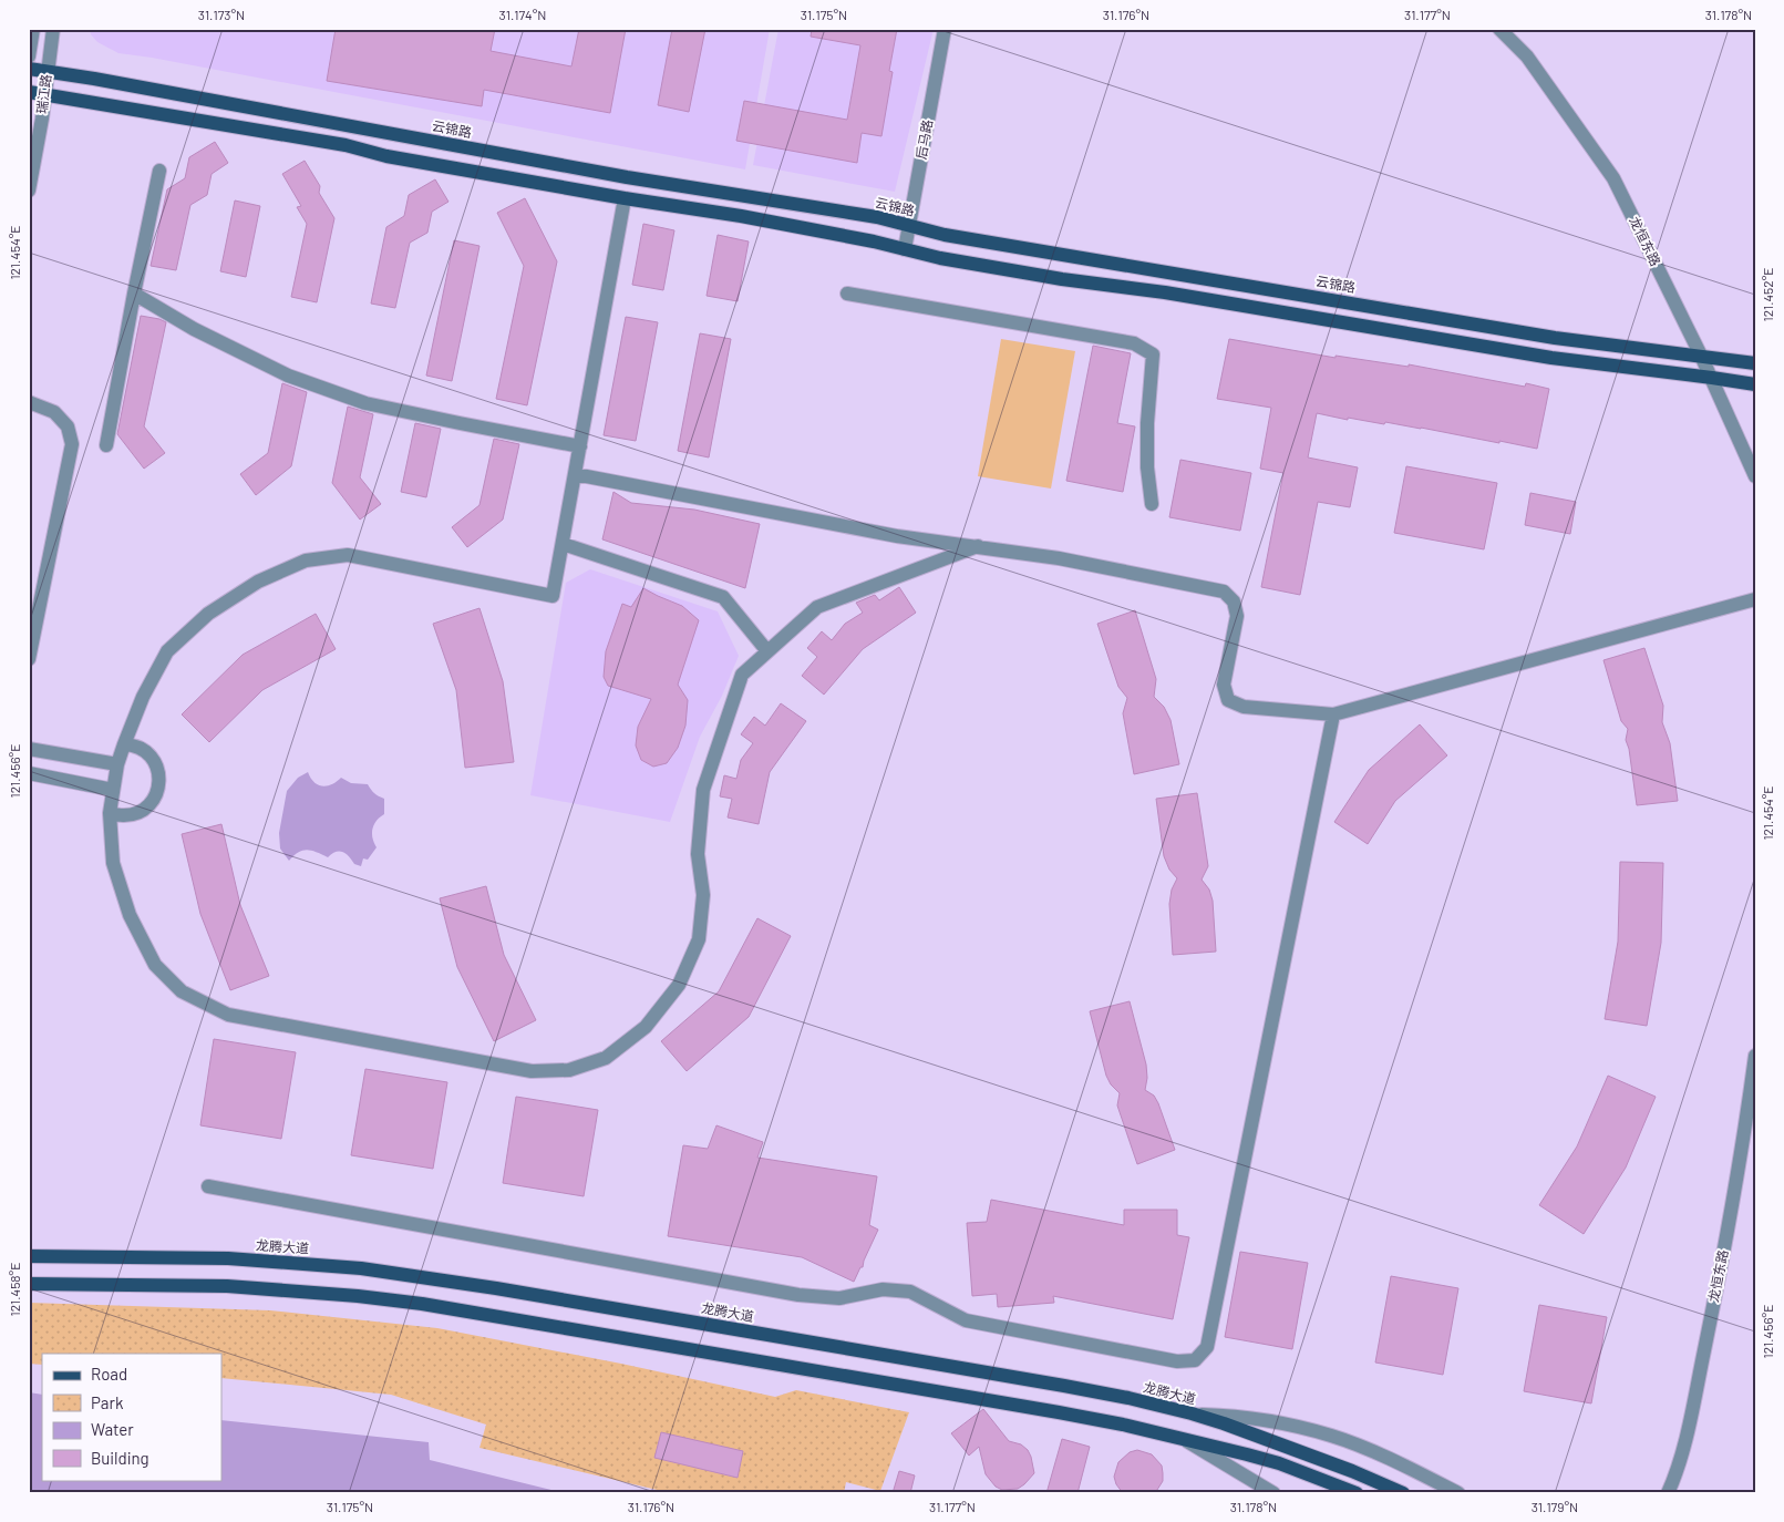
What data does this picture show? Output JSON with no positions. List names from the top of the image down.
{
  "streets": {
    "main road": ["云锦路", "龙腾大道"],
    "street": ["瑞江路", "后马路", "龙恒东路"]
  },
  "crossings": [
    ["瑞江路", "云锦路"],
    ["云锦路", "后马路"],
    ["云锦路", "龙恒东路"]
  ],
  "legend": [
    "Road",
    "Park",
    "Water",
    "Building"
  ],
  "coordinates": [
    "31.173°N",
    "31.174°N",
    "31.175°N",
    "31.176°N",
    "31.177°N",
    "31.178°N",
    "121.454°E",
    "121.452°E",
    "121.456°E",
    "121.458°E",
    "31.179°N"
  ]
}
